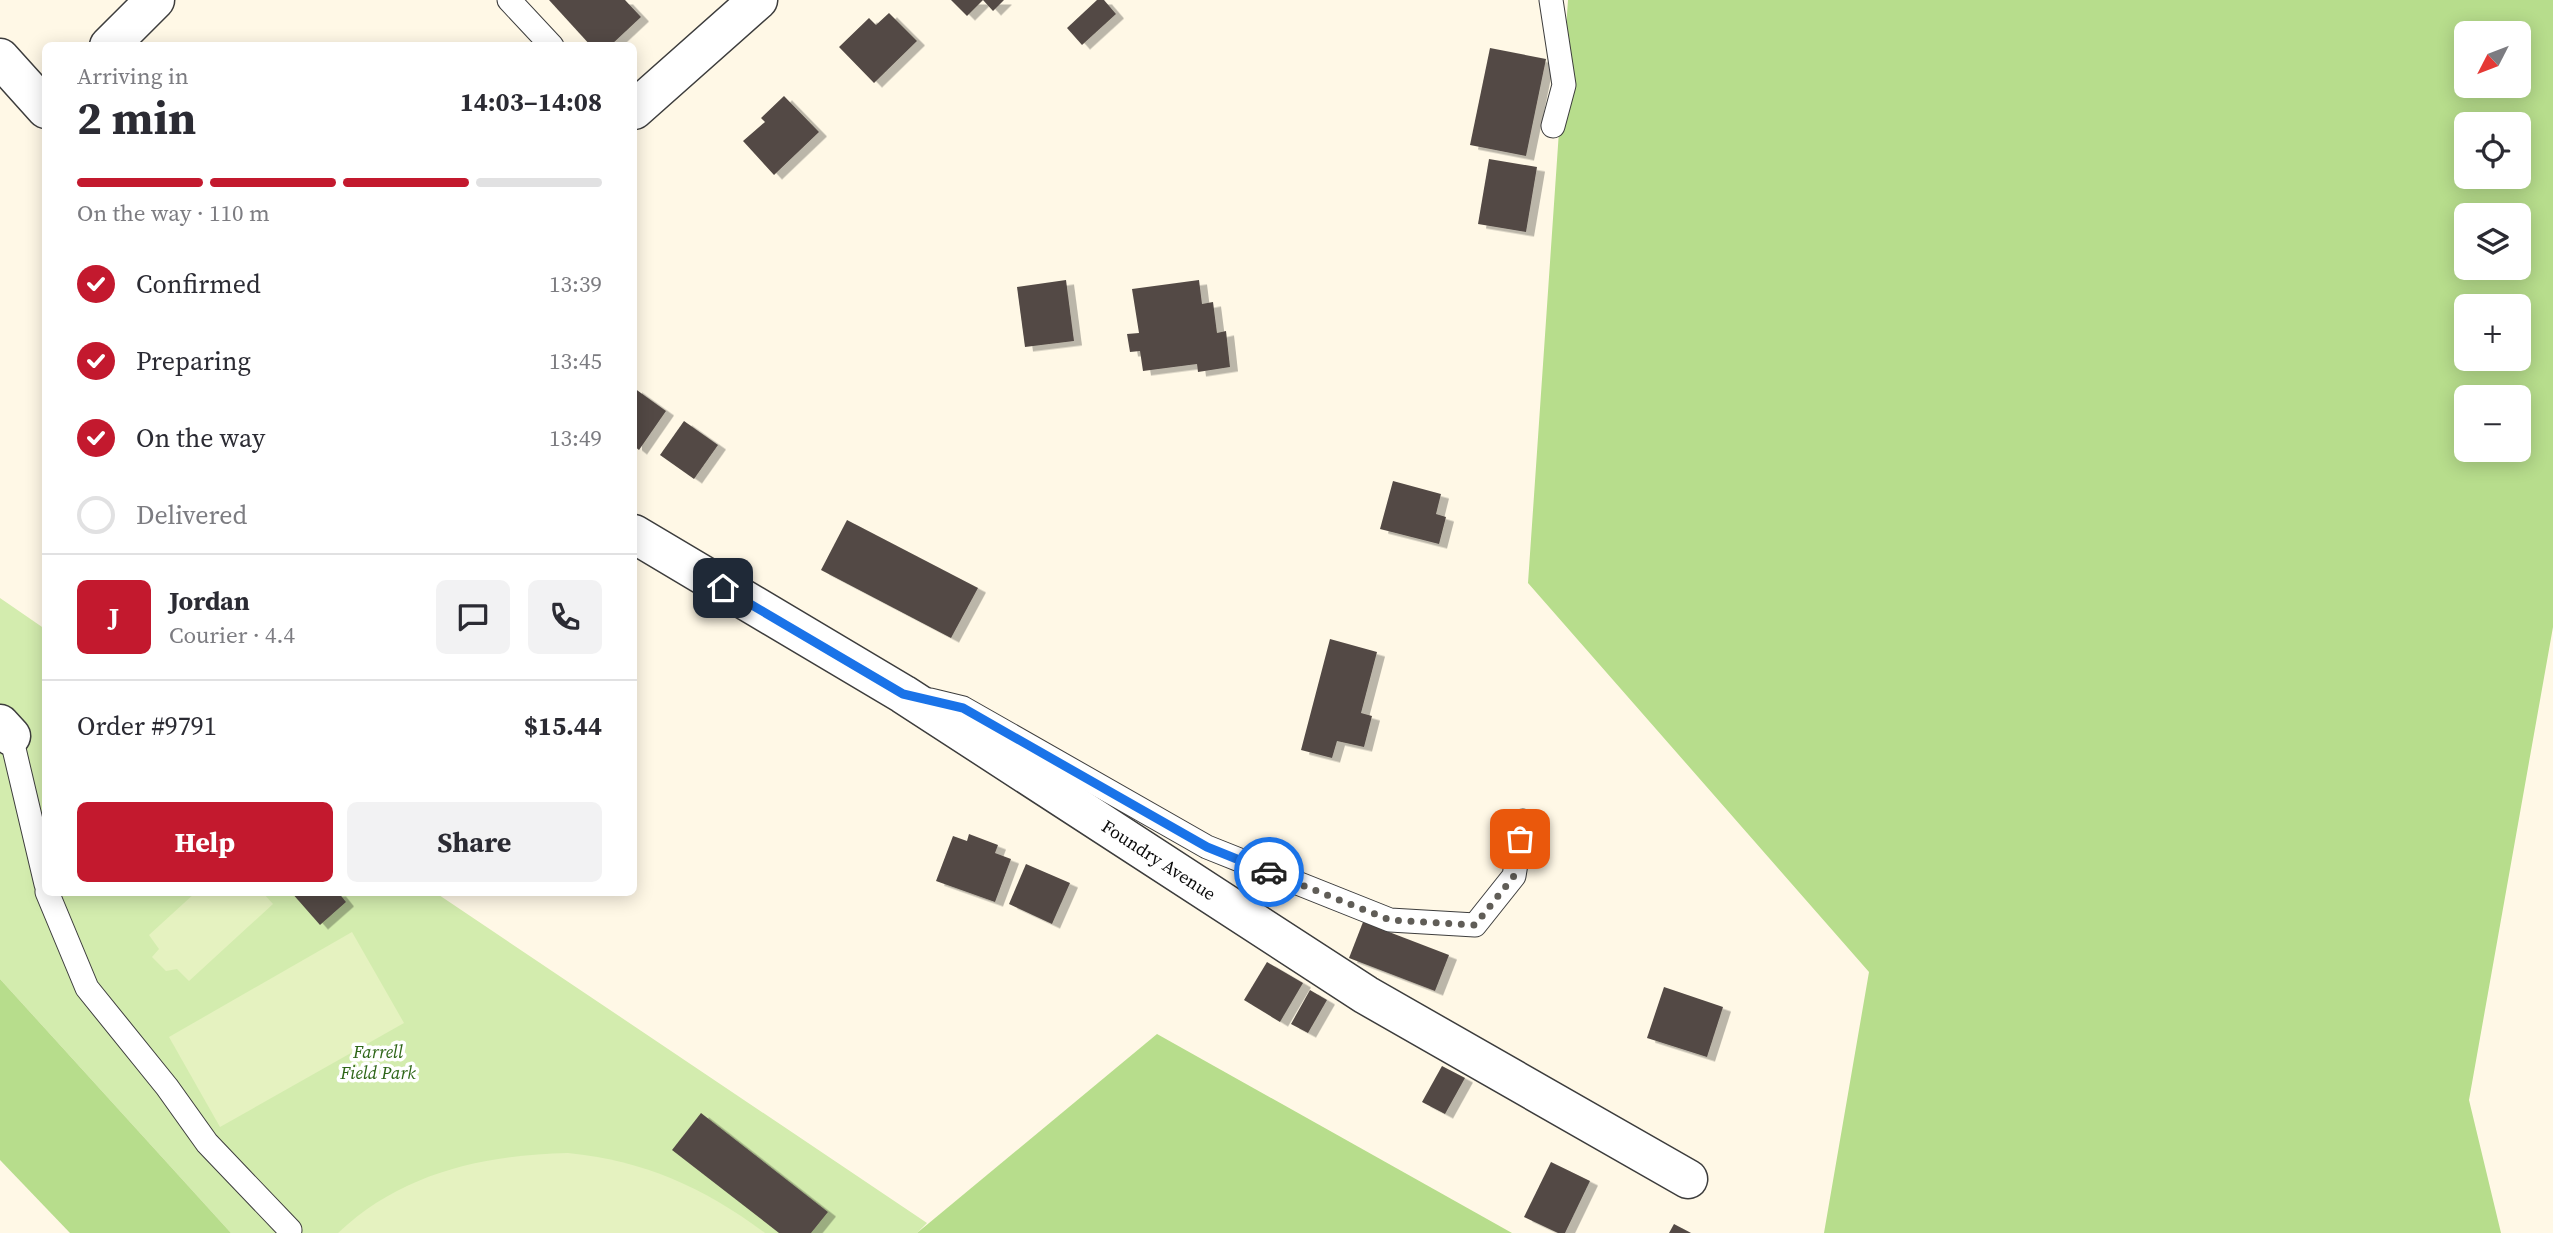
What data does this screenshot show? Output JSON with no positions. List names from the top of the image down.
{
  "streets": {
    "street": ["Foundry Avenue"]
  },
  "parks": ["Farrell Field Park"],
  "north": "bottom left",
  "page": {
    "map_buttons": ["+", "−"],
    "heading": ["2 min", "Arriving in", "14:03–14:08"],
    "panel": [
      "Jordan",
      "Courier · 4.4",
      "Order #9791",
      "$15.44"
    ],
    "bar": "On the way · 110 m",
    "list": [
      ["Confirmed", "13:39"],
      ["Preparing", "13:45"],
      ["On the way", "13:49"],
      "Delivered"
    ],
    "round": "J",
    "buttons": ["Help", "Share"]
  }
}
